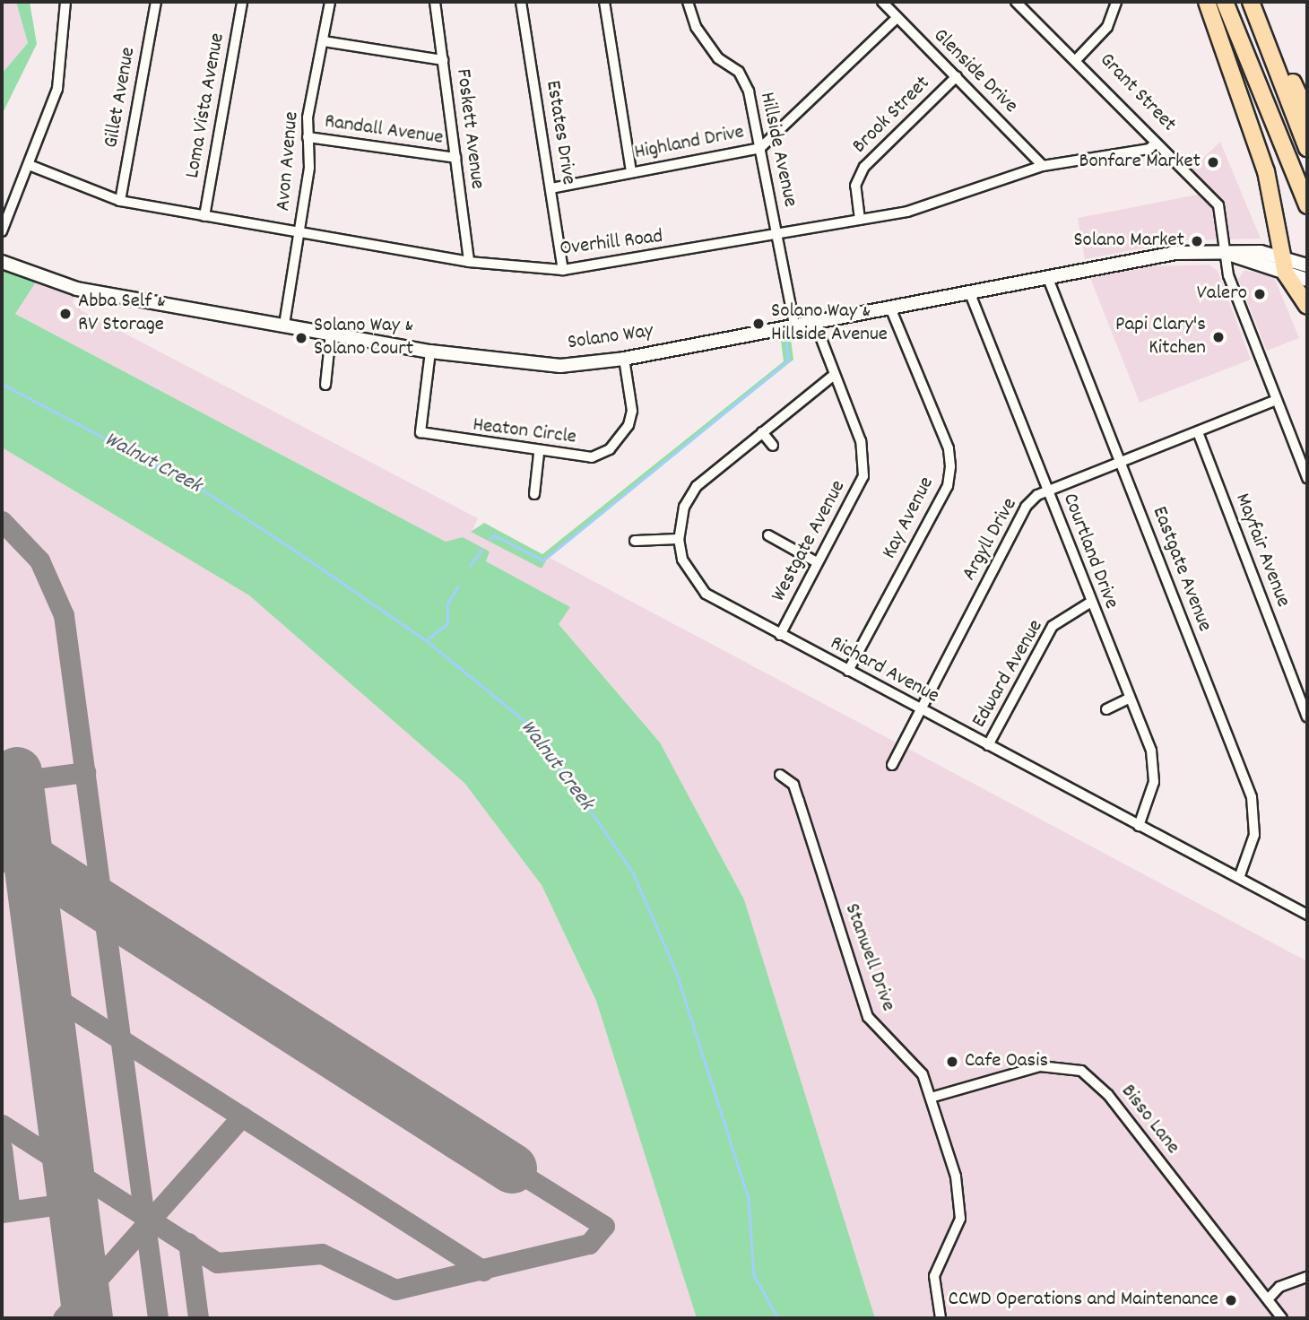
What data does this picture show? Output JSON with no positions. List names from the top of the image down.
{
  "streets": {
    "street": [
      "Glenside Drive",
      "Grant Street",
      "Gillet Avenue",
      "Loma Vista Avenue",
      "Brook Street",
      "Foskett Avenue",
      "Randall Avenue",
      "Estates Drive",
      "Highland Drive",
      "Hillside Avenue",
      "Avon Avenue",
      "Overhill Road",
      "Solano Way",
      "Heaton Circle",
      "Kay Avenue",
      "Argyll Drive",
      "Westgate Avenue",
      "Mayfair Avenue",
      "Courtland Drive",
      "Eastgate Avenue",
      "Richard Avenue",
      "Edward Avenue",
      "Stanwell Drive",
      "Bisso Lane"
    ]
  },
  "crossings": [
    ["Glenside Drive", "Brook Street"],
    ["Glenside Drive", "Highland Drive"],
    ["Glenside Drive", "Overhill Road"],
    ["Grant Street", "Overhill Road"],
    ["Grant Street", "Solano Way"],
    ["Grant Street", "Argyll Drive"],
    ["Gillet Avenue", "Overhill Road"],
    ["Loma Vista Avenue", "Overhill Road"],
    ["Brook Street", "Overhill Road"],
    ["Foskett Avenue", "Randall Avenue"],
    ["Foskett Avenue", "Overhill Road"],
    ["Randall Avenue", "Avon Avenue"],
    ["Estates Drive", "Highland Drive"],
    ["Estates Drive", "Overhill Road"],
    ["Highland Drive", "Hillside Avenue"],
    ["Hillside Avenue", "Overhill Road"],
    ["Hillside Avenue", "Solano Way"],
    ["Avon Avenue", "Overhill Road"],
    ["Avon Avenue", "Solano Way"],
    ["Solano Way", "Heaton Circle"],
    ["Solano Way", "Kay Avenue"],
    ["Solano Way", "Westgate Avenue"],
    ["Solano Way", "Courtland Drive"],
    ["Solano Way", "Eastgate Avenue"],
    ["Kay Avenue", "Richard Avenue"],
    ["Argyll Drive", "Mayfair Avenue"],
    ["Argyll Drive", "Courtland Drive"],
    ["Argyll Drive", "Eastgate Avenue"],
    ["Argyll Drive", "Richard Avenue"],
    ["Westgate Avenue", "Richard Avenue"],
    ["Courtland Drive", "Richard Avenue"],
    ["Courtland Drive", "Edward Avenue"],
    ["Eastgate Avenue", "Richard Avenue"],
    ["Richard Avenue", "Edward Avenue"],
    ["Stanwell Drive", "Bisso Lane"]
  ],
  "water": ["Walnut Creek"],
  "places": [
    "Bonfare Market",
    "Solano Market",
    "Valero",
    "Abba Self & RV Storage",
    "Solano Way & Hillside Avenue",
    "Papi Clary's Kitchen",
    "Solano Way & Solano Court",
    "Cafe Oasis",
    "CCWD Operations and Maintenance"
  ]
}
